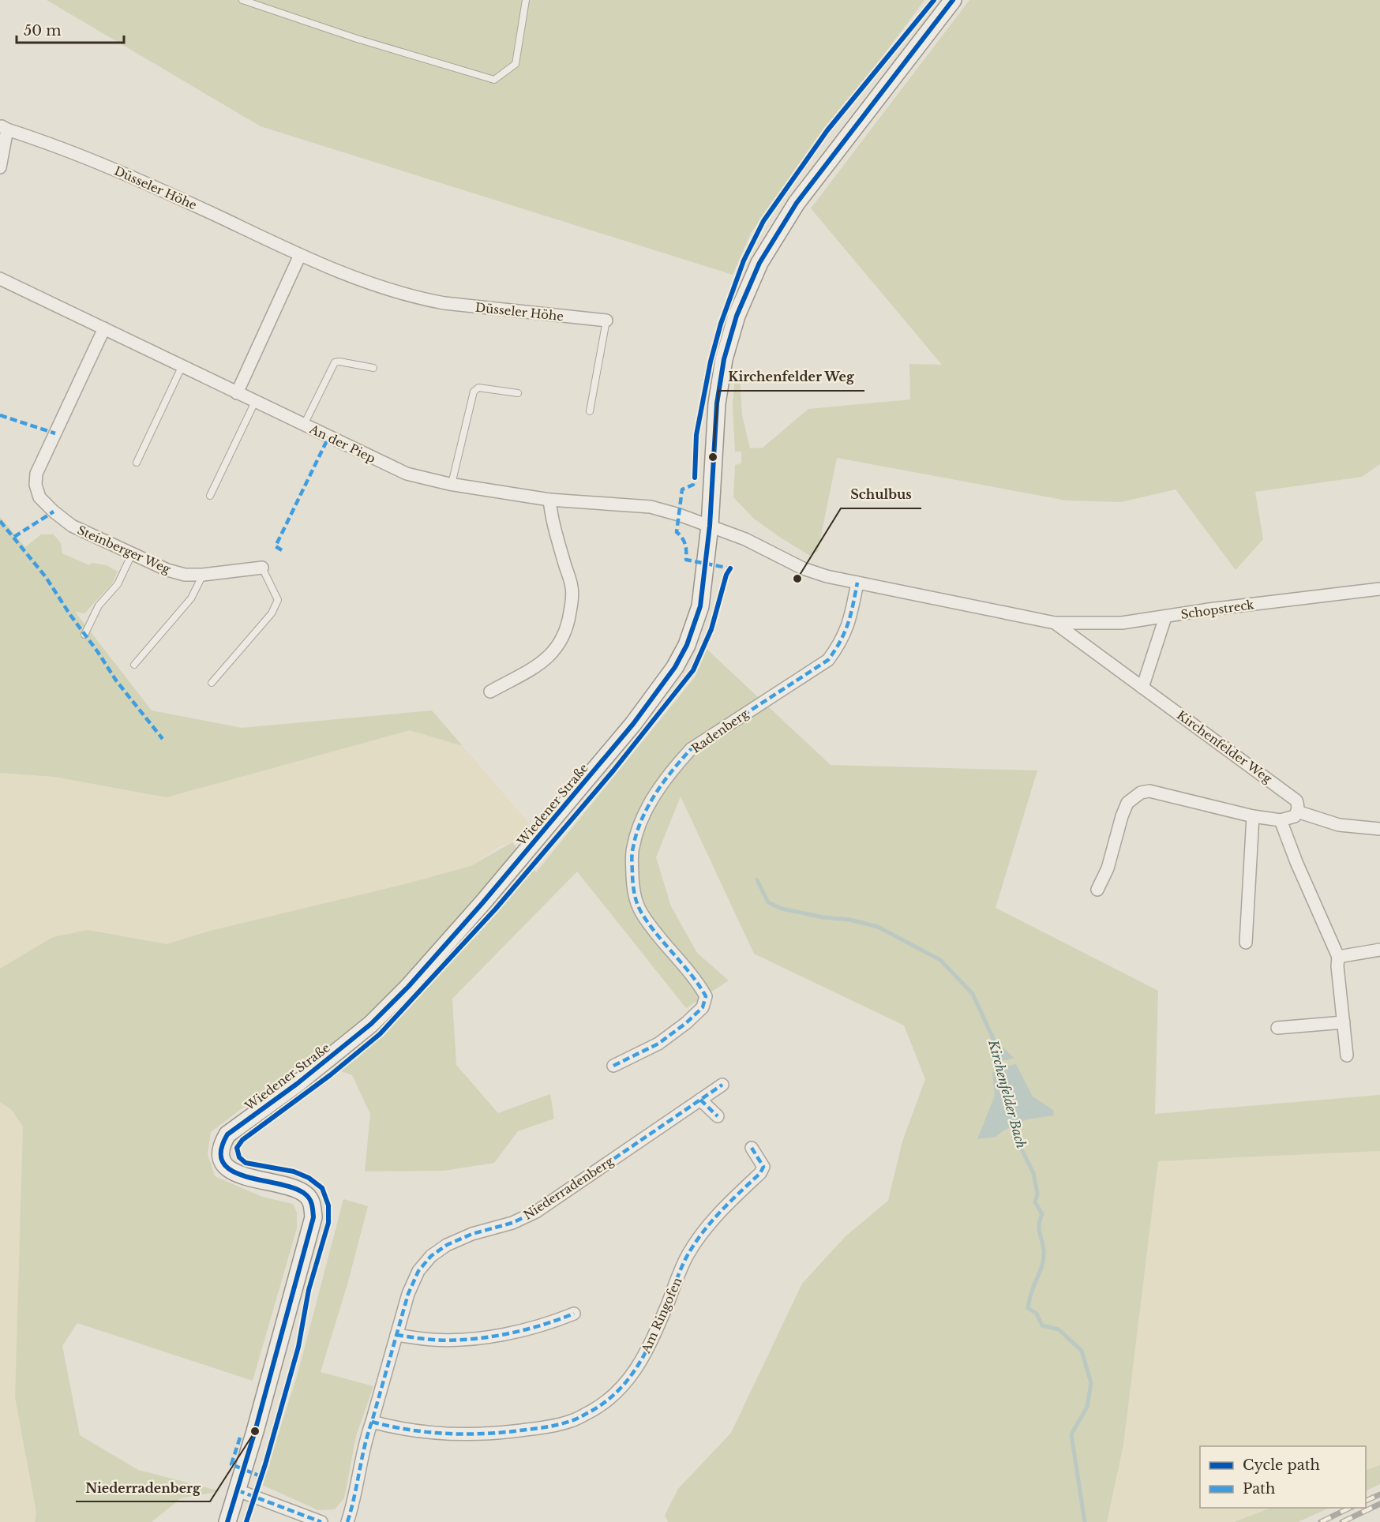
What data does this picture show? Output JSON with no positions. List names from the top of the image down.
{
  "streets": {
    "main road": ["Wiedener Straße"],
    "street": [
      "Düsseler Höhe",
      "An der Piep",
      "Steinberger Weg",
      "Schopstreck",
      "Radenberg",
      "Kirchenfelder Weg",
      "Niederradenberg",
      "Am Ringofen"
    ]
  },
  "crossings": [
    ["An der Piep", "Steinberger Weg"],
    ["An der Piep", "Kirchenfelder Weg"],
    ["An der Piep", "Wiedener Straße"],
    ["Schopstreck", "Kirchenfelder Weg"],
    ["Radenberg", "Kirchenfelder Weg"],
    ["Kirchenfelder Weg", "Wiedener Straße"],
    ["Niederradenberg", "Am Ringofen"]
  ],
  "water": ["Kirchenfelder Bach"],
  "places": ["Kirchenfelder Weg", "Schulbus", "Niederradenberg"],
  "legend": ["Cycle path", "Path"],
  "scale_bar": "50 m"
}
